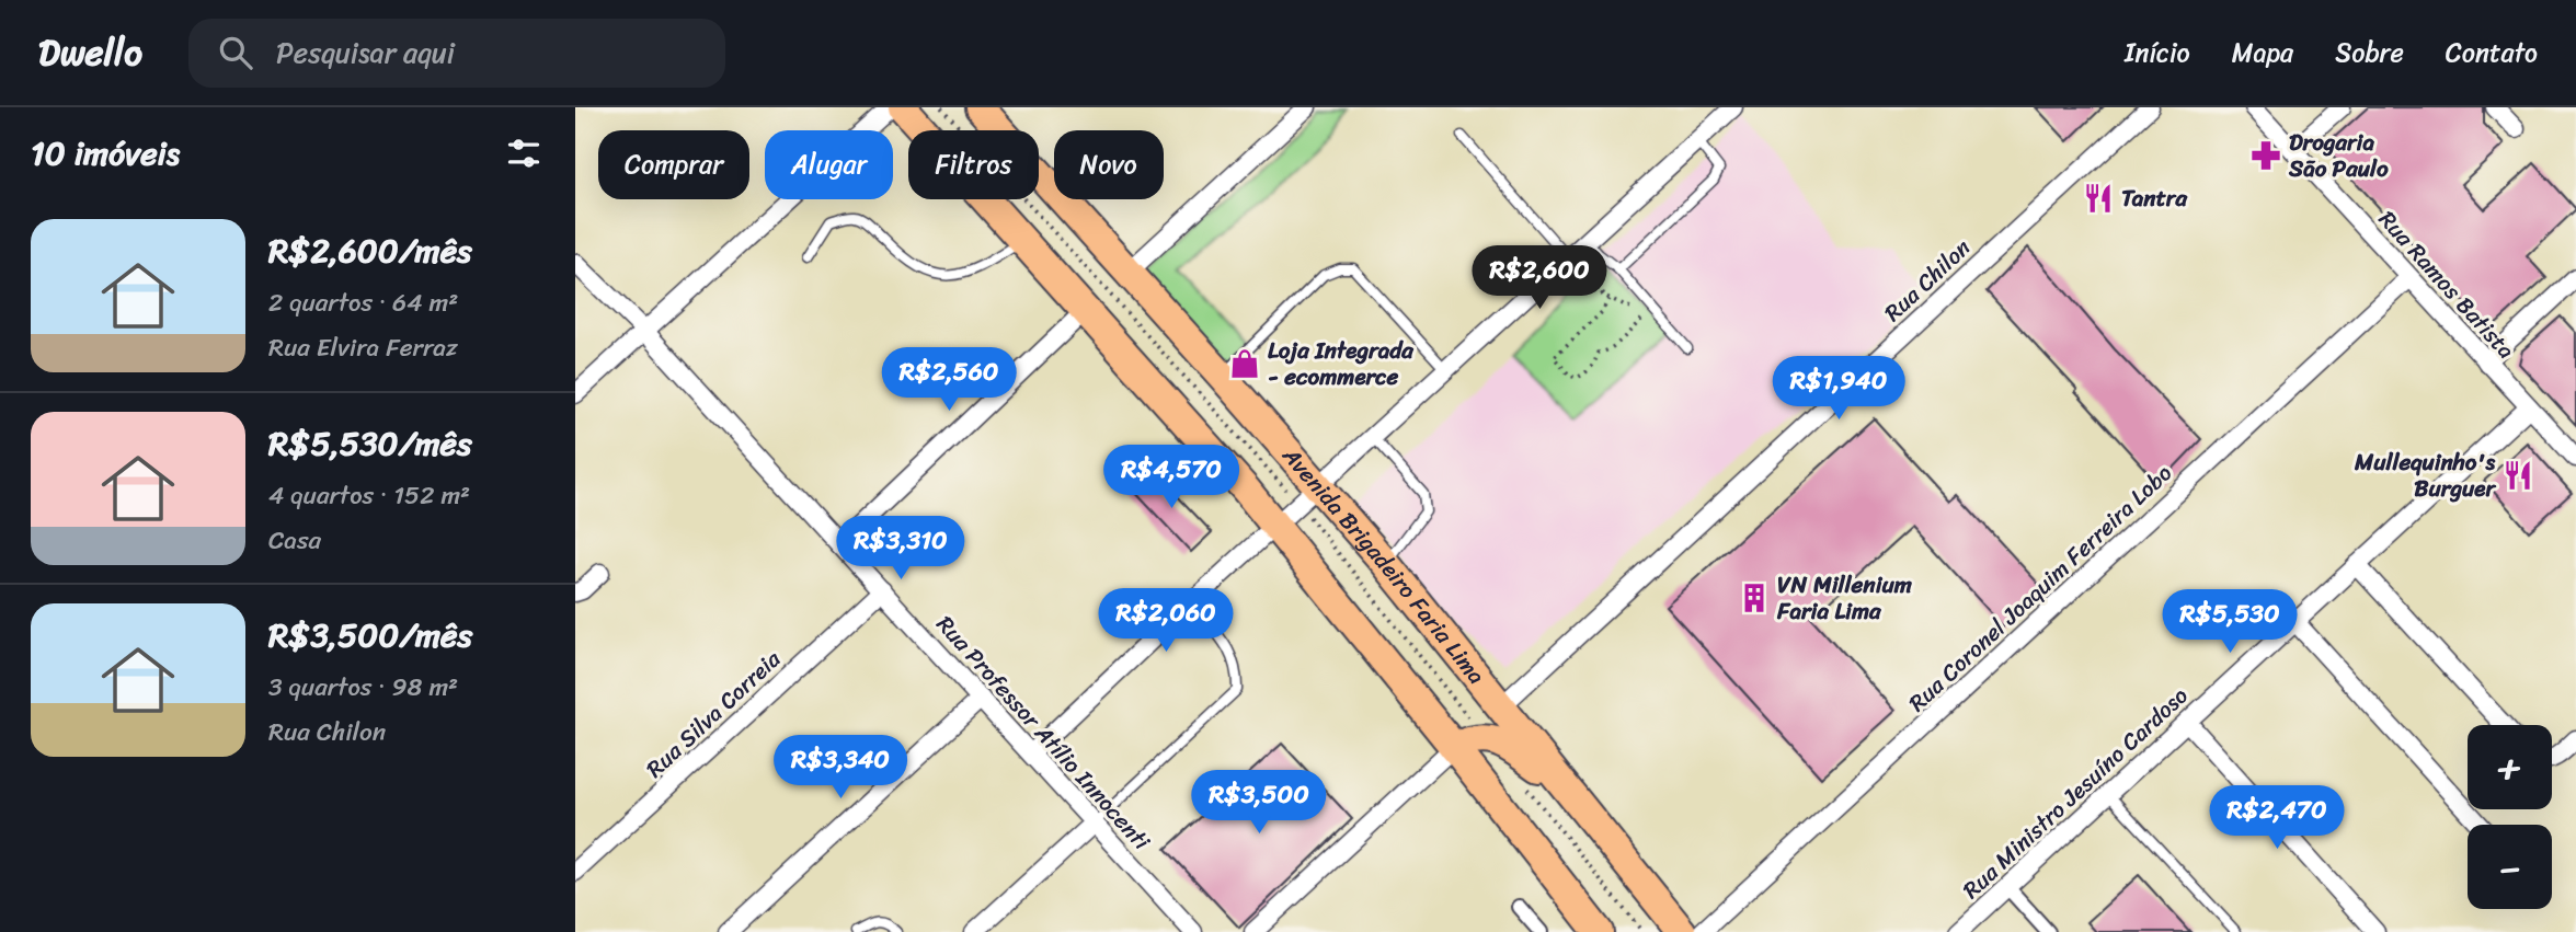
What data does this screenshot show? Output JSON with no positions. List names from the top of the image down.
{
  "streets": {
    "main road": ["Avenida Brigadeiro Faria Lima"],
    "street": [
      "Rua Chilon",
      "Rua Ramos Batista",
      "Rua Coronel Joaquim Ferreira Lobo",
      "Rua Silva Correia",
      "Rua Professor Atílio Innocenti",
      "Rua Ministro Jesuíno Cardoso"
    ]
  },
  "crossings": [
    ["Rua Chilon", "Avenida Brigadeiro Faria Lima"],
    ["Rua Ramos Batista", "Rua Coronel Joaquim Ferreira Lobo"],
    ["Rua Ramos Batista", "Rua Ministro Jesuíno Cardoso"],
    ["Rua Silva Correia", "Rua Professor Atílio Innocenti"]
  ],
  "places": {
    "pharmacy": ["Drogaria São Paulo"],
    "restaurant": ["Tantra", "Mullequinho's Burguer"],
    "shop": ["Loja Integrada - ecommerce"],
    "building": ["VN Millenium Faria Lima"]
  },
  "page": {
    "header": "Dwello",
    "search": "Pesquisar aqui",
    "nav": [
      "Início",
      "Mapa",
      "Sobre",
      "Contato"
    ],
    "heading": "10 imóveis",
    "chip": [
      "Comprar",
      "Alugar",
      "Filtros",
      "Novo"
    ],
    "list": [
      {
        "name": "R$2,600/mês",
        "note": "2 quartos · 64 m² · Rua Elvira Ferraz"
      },
      {
        "name": "R$5,530/mês",
        "note": "4 quartos · 152 m² · Casa"
      },
      {
        "name": "R$3,500/mês",
        "note": "3 quartos · 98 m² · Rua Chilon"
      }
    ],
    "price": [
      "R$2,600",
      "R$2,560",
      "R$1,940",
      "R$4,570",
      "R$3,310",
      "R$2,060",
      "R$5,530",
      "R$3,340",
      "R$3,500",
      "R$2,470"
    ],
    "map_buttons": ["+", "−"]
  }
}
